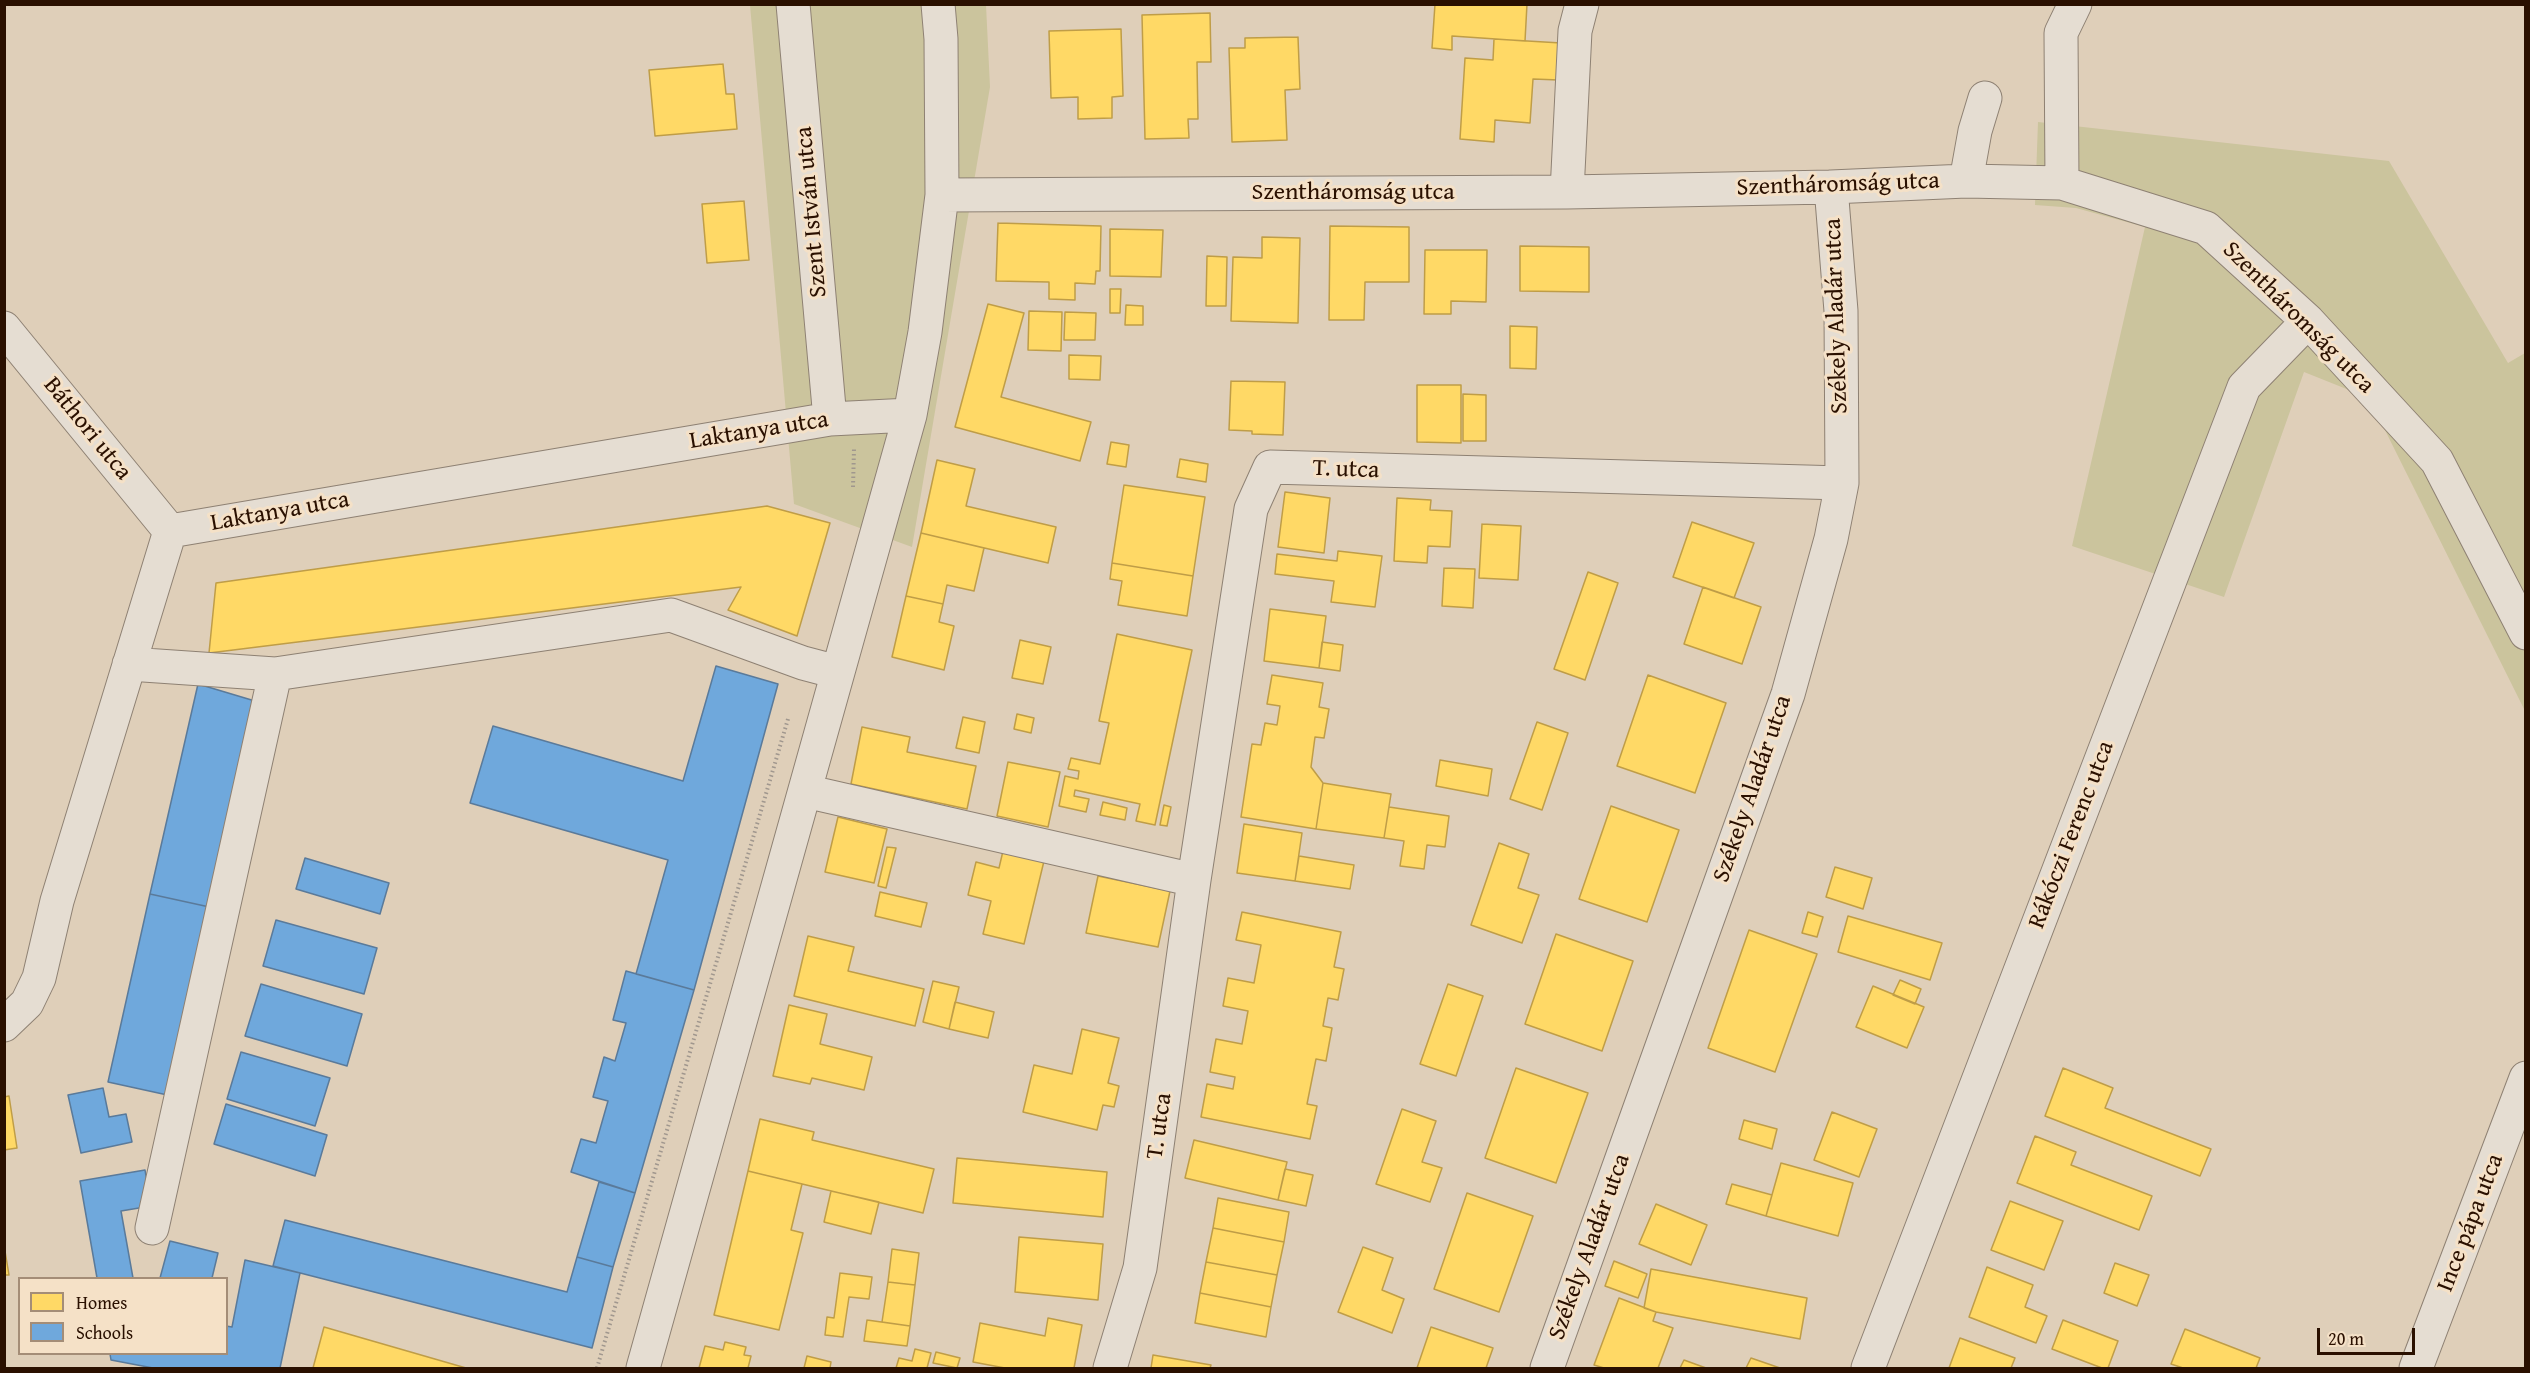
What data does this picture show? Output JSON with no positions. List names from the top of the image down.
{
  "streets": {
    "street": [
      "Szentháromság utca",
      "Szent István utca",
      "Székely Aladár utca",
      "Báthori utca",
      "Laktanya utca",
      "T. utca",
      "Rákóczi Ferenc utca",
      "Ince pápa utca"
    ]
  },
  "crossings": [
    ["Szentháromság utca", "Székely Aladár utca"],
    ["Szentháromság utca", "Rákóczi Ferenc utca"],
    ["Szent István utca", "Laktanya utca"],
    ["Székely Aladár utca", "T. utca"],
    ["Báthori utca", "Laktanya utca"]
  ],
  "legend": ["Homes", "Schools"],
  "scale_bar": "20 m"
}
